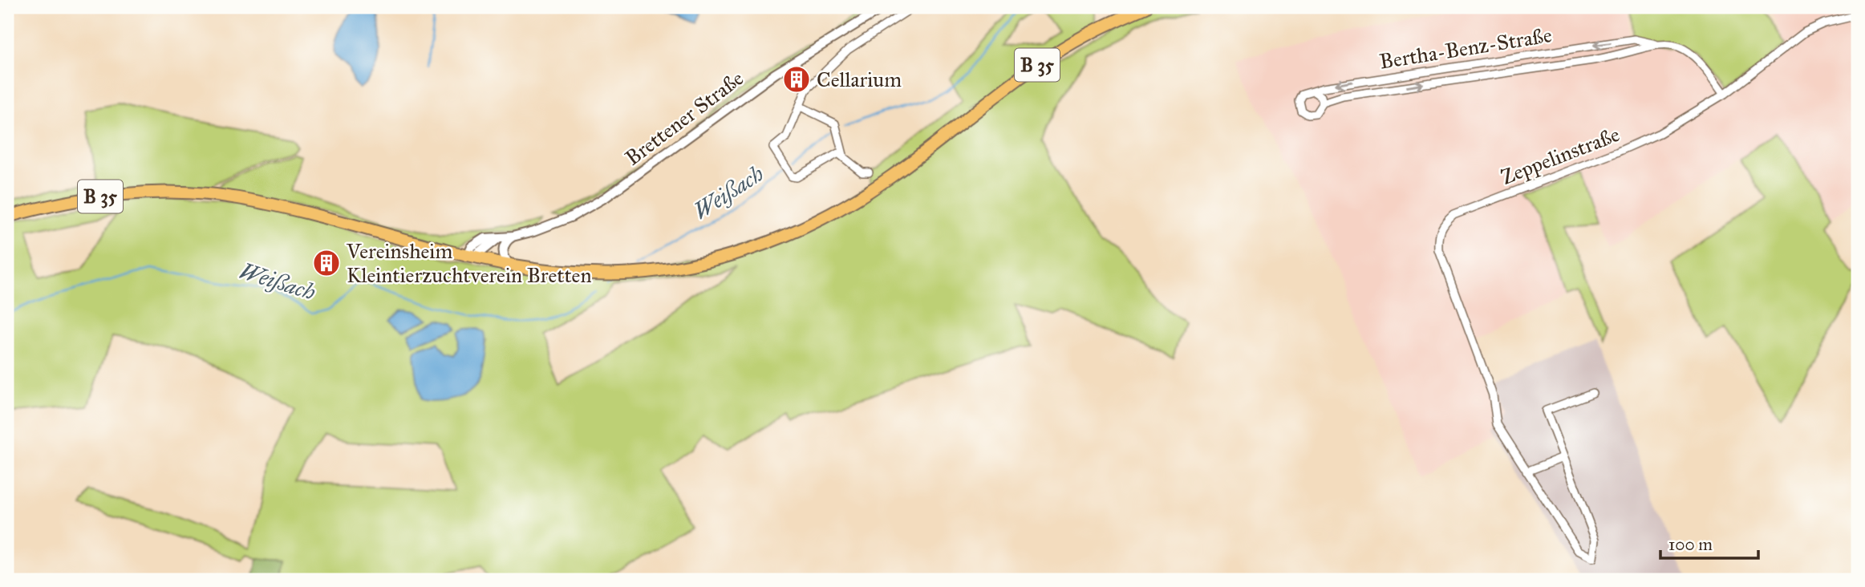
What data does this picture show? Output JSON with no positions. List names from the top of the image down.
{
  "streets": {
    "main road": ["B 35"],
    "street": ["Bertha-Benz-Straße", "Brettener Straße", "Zeppelinstraße"]
  },
  "crossings": [
    ["Bertha-Benz-Straße", "Zeppelinstraße"],
    ["B 35", "Brettener Straße"]
  ],
  "water": ["Weißach"],
  "places": {
    "building": ["Cellarium", "Vereinsheim Kleintierzuchtverein Bretten"]
  },
  "scale_bar": "100 m"
}
